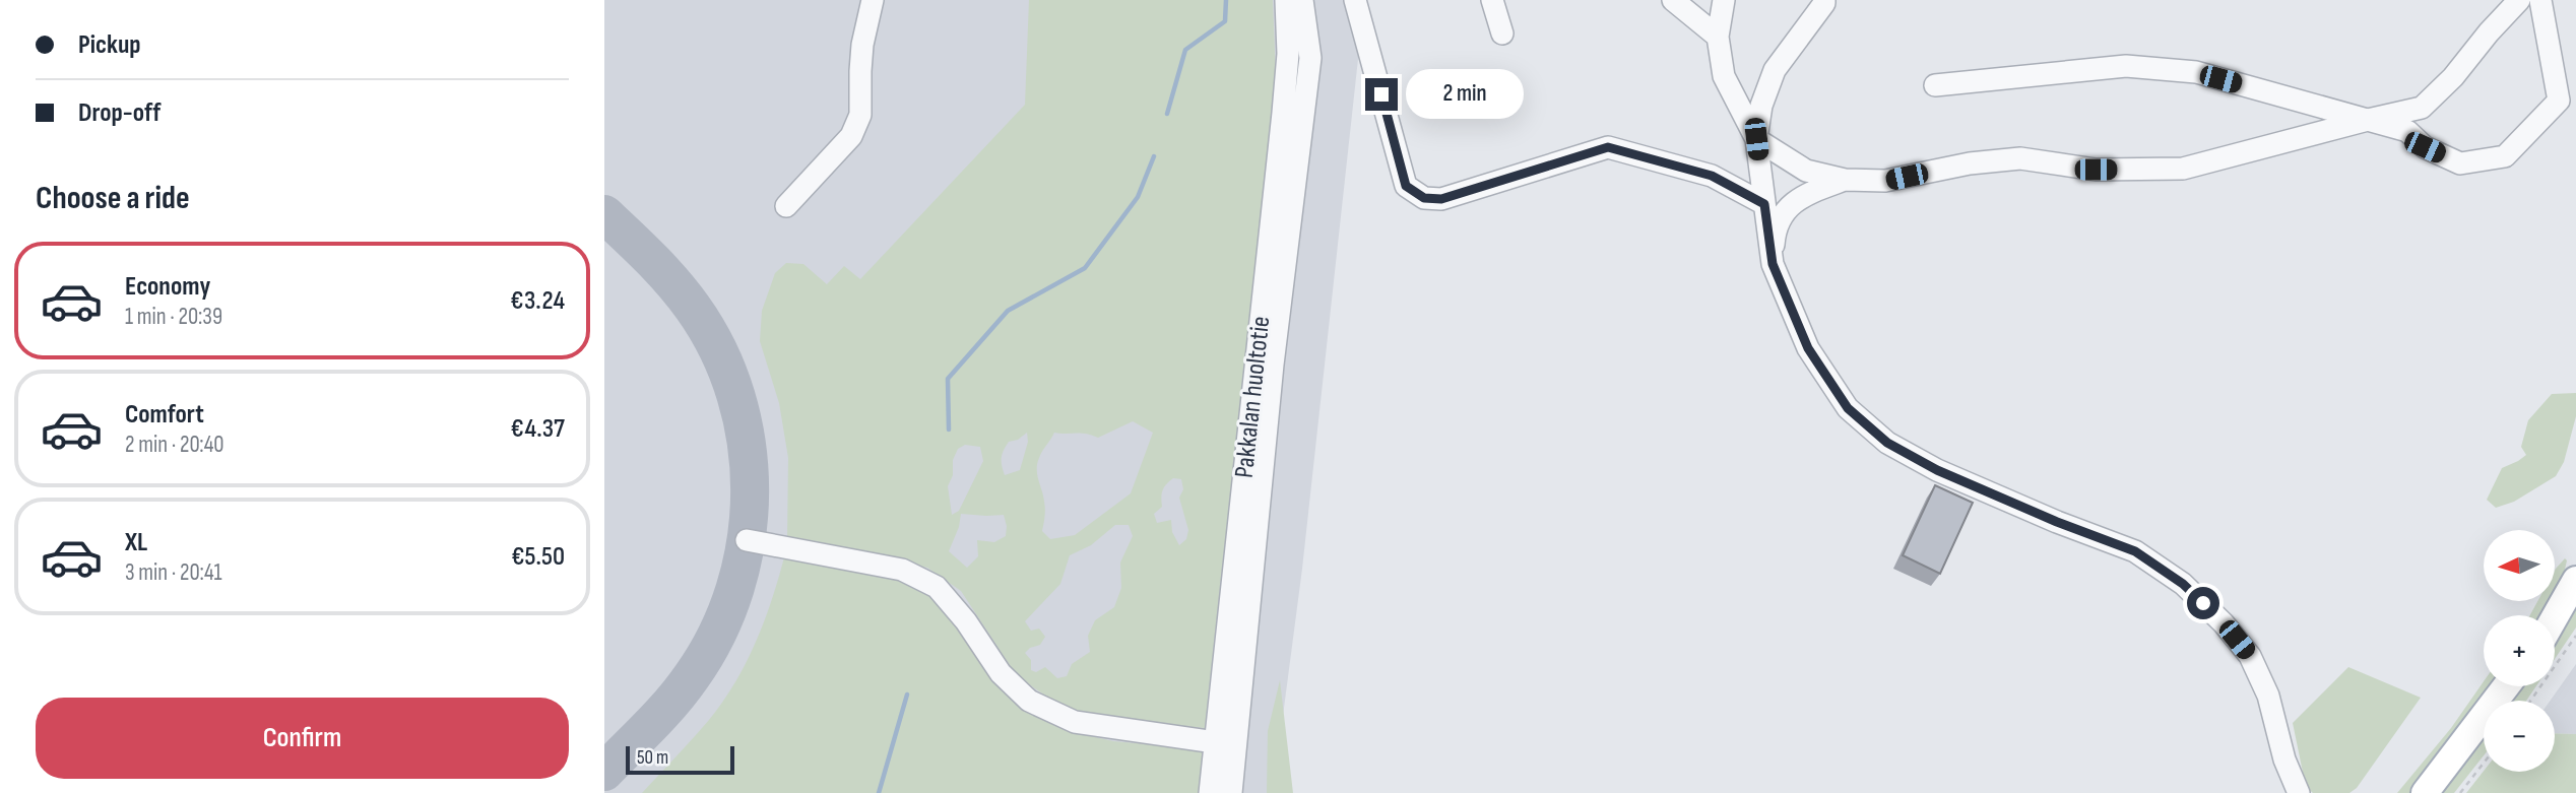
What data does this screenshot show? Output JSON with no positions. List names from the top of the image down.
{
  "streets": {
    "lane": ["Pakkalan huoltotie"]
  },
  "scale_bar": "50 m",
  "north": "left",
  "page": {
    "banner": ["Pickup", "Drop-off"],
    "bubble": "2 min",
    "heading": "Choose a ride",
    "list": [
      {
        "name": "Economy",
        "note": "1 min · 20:39",
        "value": "€3.24"
      },
      {
        "name": "Comfort",
        "note": "2 min · 20:40",
        "value": "€4.37"
      },
      {
        "name": "XL",
        "note": "3 min · 20:41",
        "value": "€5.50"
      }
    ],
    "map_buttons": ["+", "−"],
    "buttons": "Confirm",
    "scale": "50 m"
  }
}
